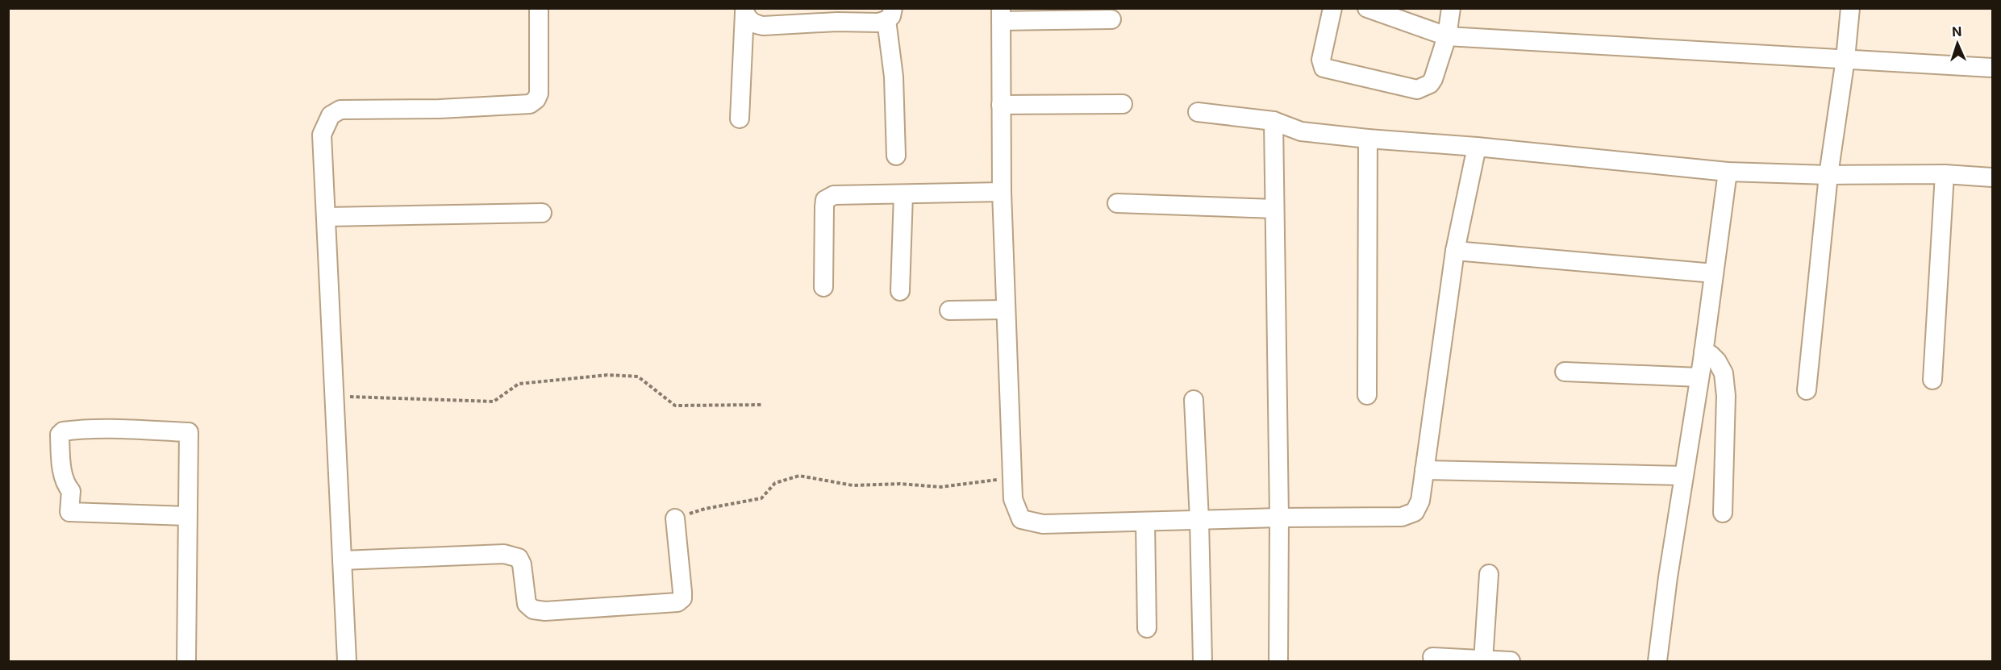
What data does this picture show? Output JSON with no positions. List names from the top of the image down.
{
  "north": "top"
}
